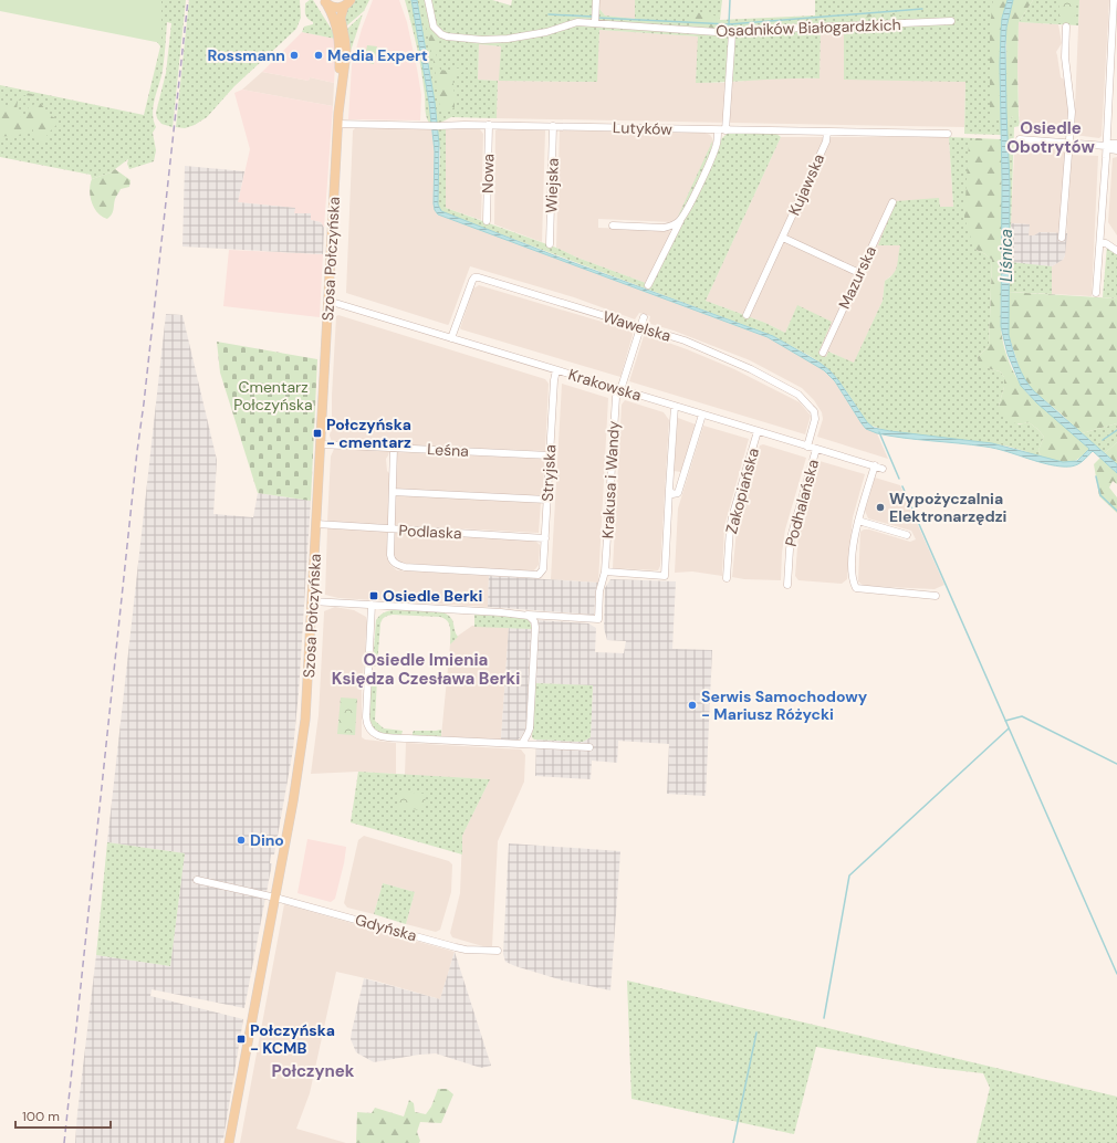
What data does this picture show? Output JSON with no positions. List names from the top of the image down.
{
  "streets": {
    "main road": ["Szosa Połczyńska"],
    "street": [
      "Osadników Białogardzkich",
      "Lutyków",
      "Nowa",
      "Kujawska",
      "Wiejska",
      "Mazurska",
      "Wawelska",
      "Krakowska",
      "Leśna",
      "Stryjska",
      "Krakusa i Wandy",
      "Zakopiańska",
      "Podhalańska",
      "Podlaska",
      "Gdyńska"
    ]
  },
  "crossings": [
    ["Lutyków", "Nowa"],
    ["Lutyków", "Kujawska"],
    ["Lutyków", "Wiejska"],
    ["Lutyków", "Szosa Połczyńska"],
    ["Szosa Połczyńska", "Krakowska"],
    ["Szosa Połczyńska", "Leśna"],
    ["Szosa Połczyńska", "Podlaska"],
    ["Szosa Połczyńska", "Gdyńska"],
    ["Wawelska", "Krakowska"],
    ["Wawelska", "Krakusa i Wandy"],
    ["Krakowska", "Stryjska"],
    ["Krakowska", "Krakusa i Wandy"],
    ["Krakowska", "Zakopiańska"],
    ["Krakowska", "Podhalańska"],
    ["Leśna", "Stryjska"],
    ["Stryjska", "Podlaska"]
  ],
  "districts": ["Osiedle Obotrytów", "Osiedle Imienia Księdza Czesława Berki", "Połczynek"],
  "water": ["Liśnica"],
  "parks": ["Cmentarz Połczyńska"],
  "places": {
    "other": [
      "Rossmann",
      "Media Expert",
      "Wypożyczalnia Elektronarzędzi",
      "Serwis Samochodowy - Mariusz Różycki",
      "Dino"
    ],
    "transit": ["Połczyńska - cmentarz", "Osiedle Berki", "Połczyńska - KCMB"]
  },
  "scale_bar": "100 m"
}
